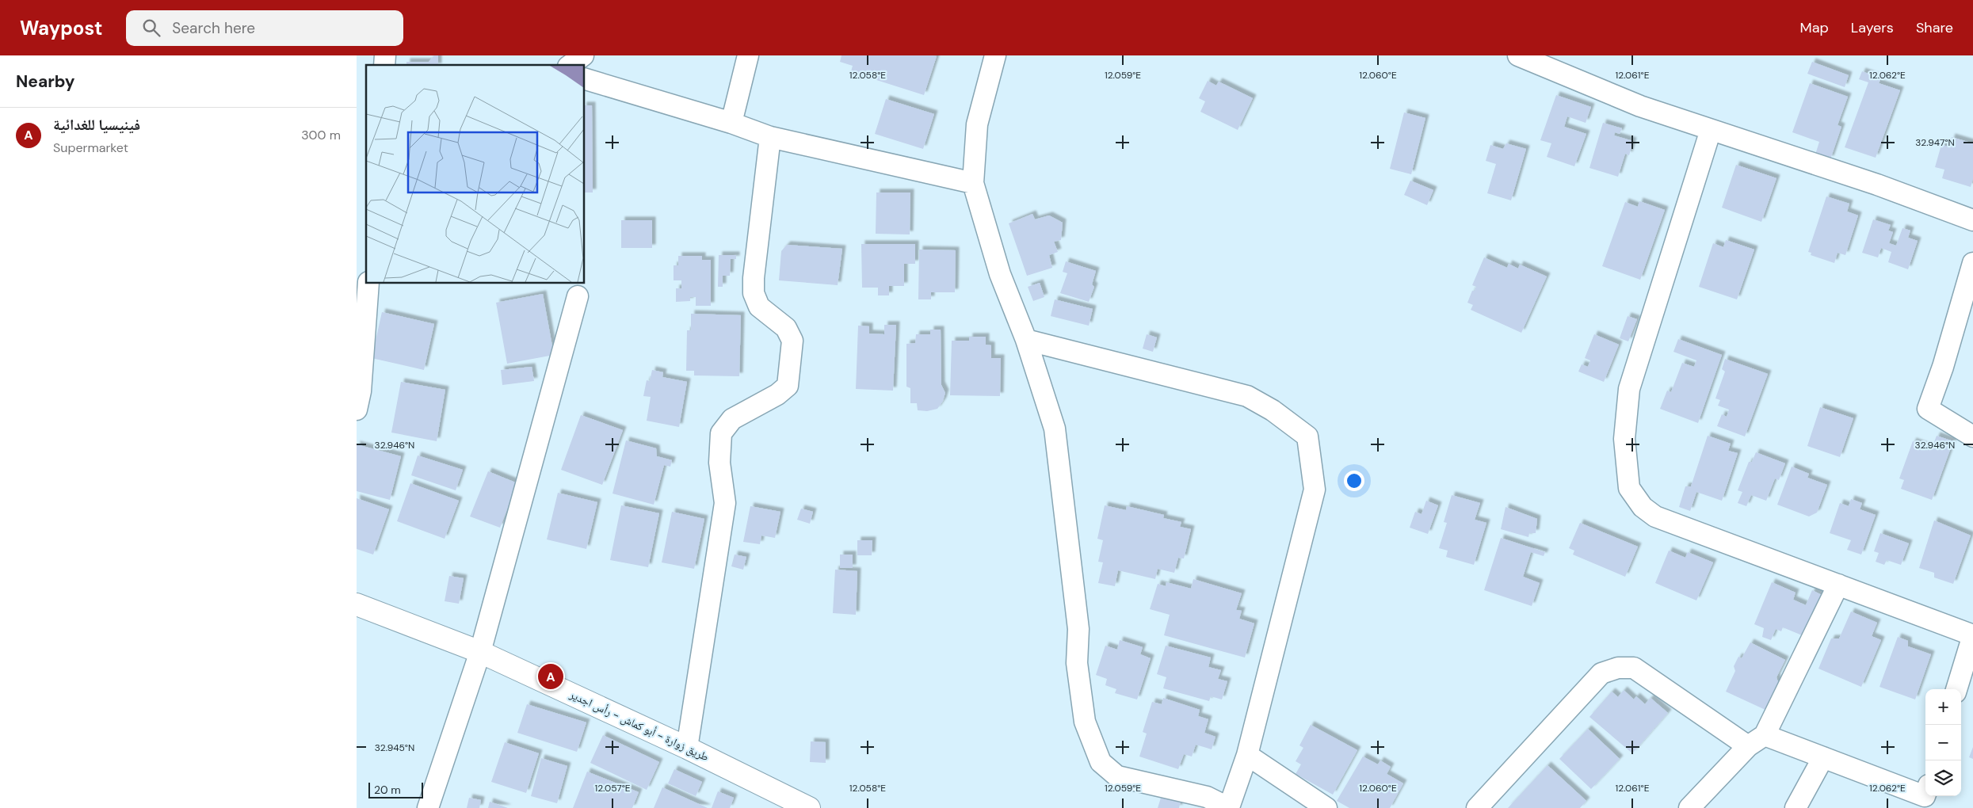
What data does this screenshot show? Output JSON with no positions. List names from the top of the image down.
{
  "streets": {
    "main road": ["طريق زوارة - أبو كماش - رأس اجدير"]
  },
  "scale_bar": "20 m",
  "page": {
    "header": "Waypost",
    "search": "Search here",
    "nav": ["Map", "Layers", "Share"],
    "heading": "Nearby",
    "list": [
      {
        "mark": "A",
        "name": "فينيسيا للغدائية",
        "note": "Supermarket",
        "value": "300 m"
      }
    ],
    "pins": "A",
    "map_buttons": ["+", "−"],
    "scale": "20 m"
  },
  "coordinates": [
    "12.058°E",
    "12.059°E",
    "12.060°E",
    "12.061°E",
    "12.062°E",
    "32.947°N",
    "32.946°N",
    "32.945°N",
    "12.057°E"
  ]
}
